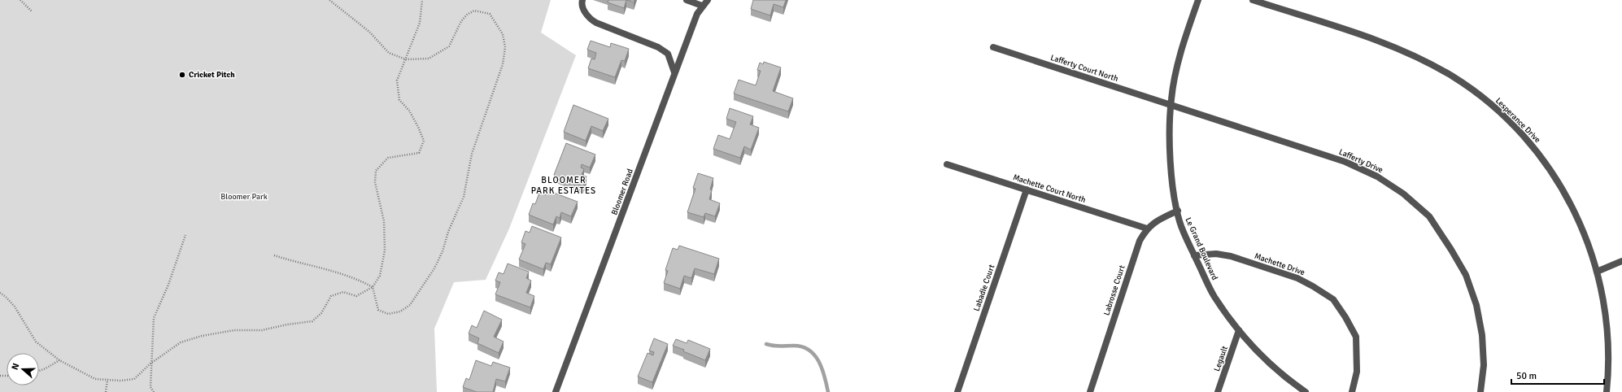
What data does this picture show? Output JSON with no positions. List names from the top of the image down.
{
  "streets": {
    "street": [
      "Lafferty Court North",
      "Lesperance Drive",
      "Lafferty Drive",
      "Machette Court North",
      "Bloomer Road",
      "Le Grand Boulevard",
      "Machette Drive",
      "Labadie Court",
      "Labrosse Court",
      "Legault"
    ]
  },
  "crossings": [
    ["Lafferty Court North", "Lafferty Drive"],
    ["Lafferty Court North", "Le Grand Boulevard"],
    ["Lafferty Drive", "Le Grand Boulevard"],
    ["Machette Court North", "Labadie Court"],
    ["Machette Court North", "Labrosse Court"],
    ["Le Grand Boulevard", "Machette Drive"],
    ["Le Grand Boulevard", "Labrosse Court"],
    ["Le Grand Boulevard", "Legault"]
  ],
  "districts": ["BLOOMER PARK ESTATES"],
  "parks": ["Bloomer Park"],
  "places": ["Cricket Pitch"],
  "scale_bar": "50 m",
  "north": "left"
}
